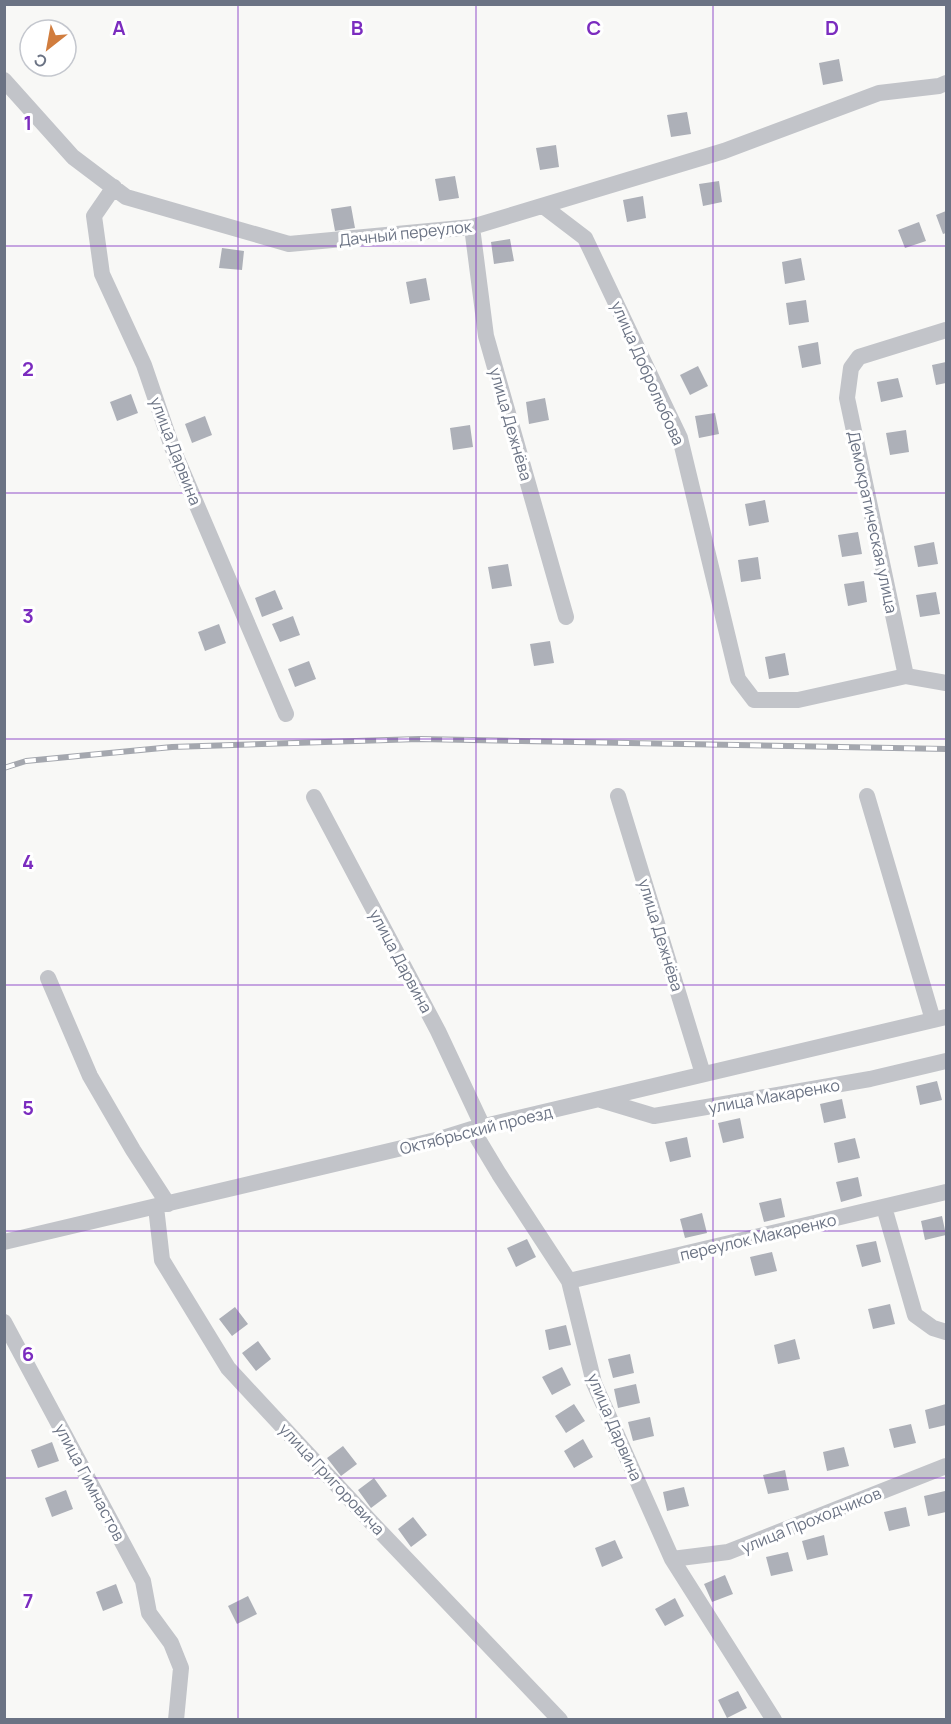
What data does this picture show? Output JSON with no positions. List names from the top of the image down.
{
  "streets": {
    "street": [
      "Дачный переулок",
      "улица Добролюбова",
      "улица Дежнёва",
      "улица Дарвина",
      "Демократическая улица",
      "улица Макаренко",
      "Октябрьский проезд",
      "переулок Макаренко",
      "улица Григоровича",
      "улица Гимнастов",
      "улица Проходчиков"
    ]
  },
  "crossings": [
    ["Дачный переулок", "улица Добролюбова"],
    ["Дачный переулок", "улица Дежнёва"],
    ["Дачный переулок", "улица Дарвина"],
    ["улица Добролюбова", "Демократическая улица"],
    ["улица Дежнёва", "Октябрьский проезд"],
    ["улица Дарвина", "Октябрьский проезд"],
    ["улица Дарвина", "переулок Макаренко"],
    ["улица Дарвина", "улица Проходчиков"],
    ["улица Макаренко", "Октябрьский проезд"],
    ["Октябрьский проезд", "улица Григоровича"]
  ],
  "north": "bottom left",
  "grid": {
    "columns": [
      "A",
      "B",
      "C",
      "D"
    ],
    "rows": [
      "1",
      "2",
      "3",
      "4",
      "5",
      "6",
      "7"
    ]
  }
}
